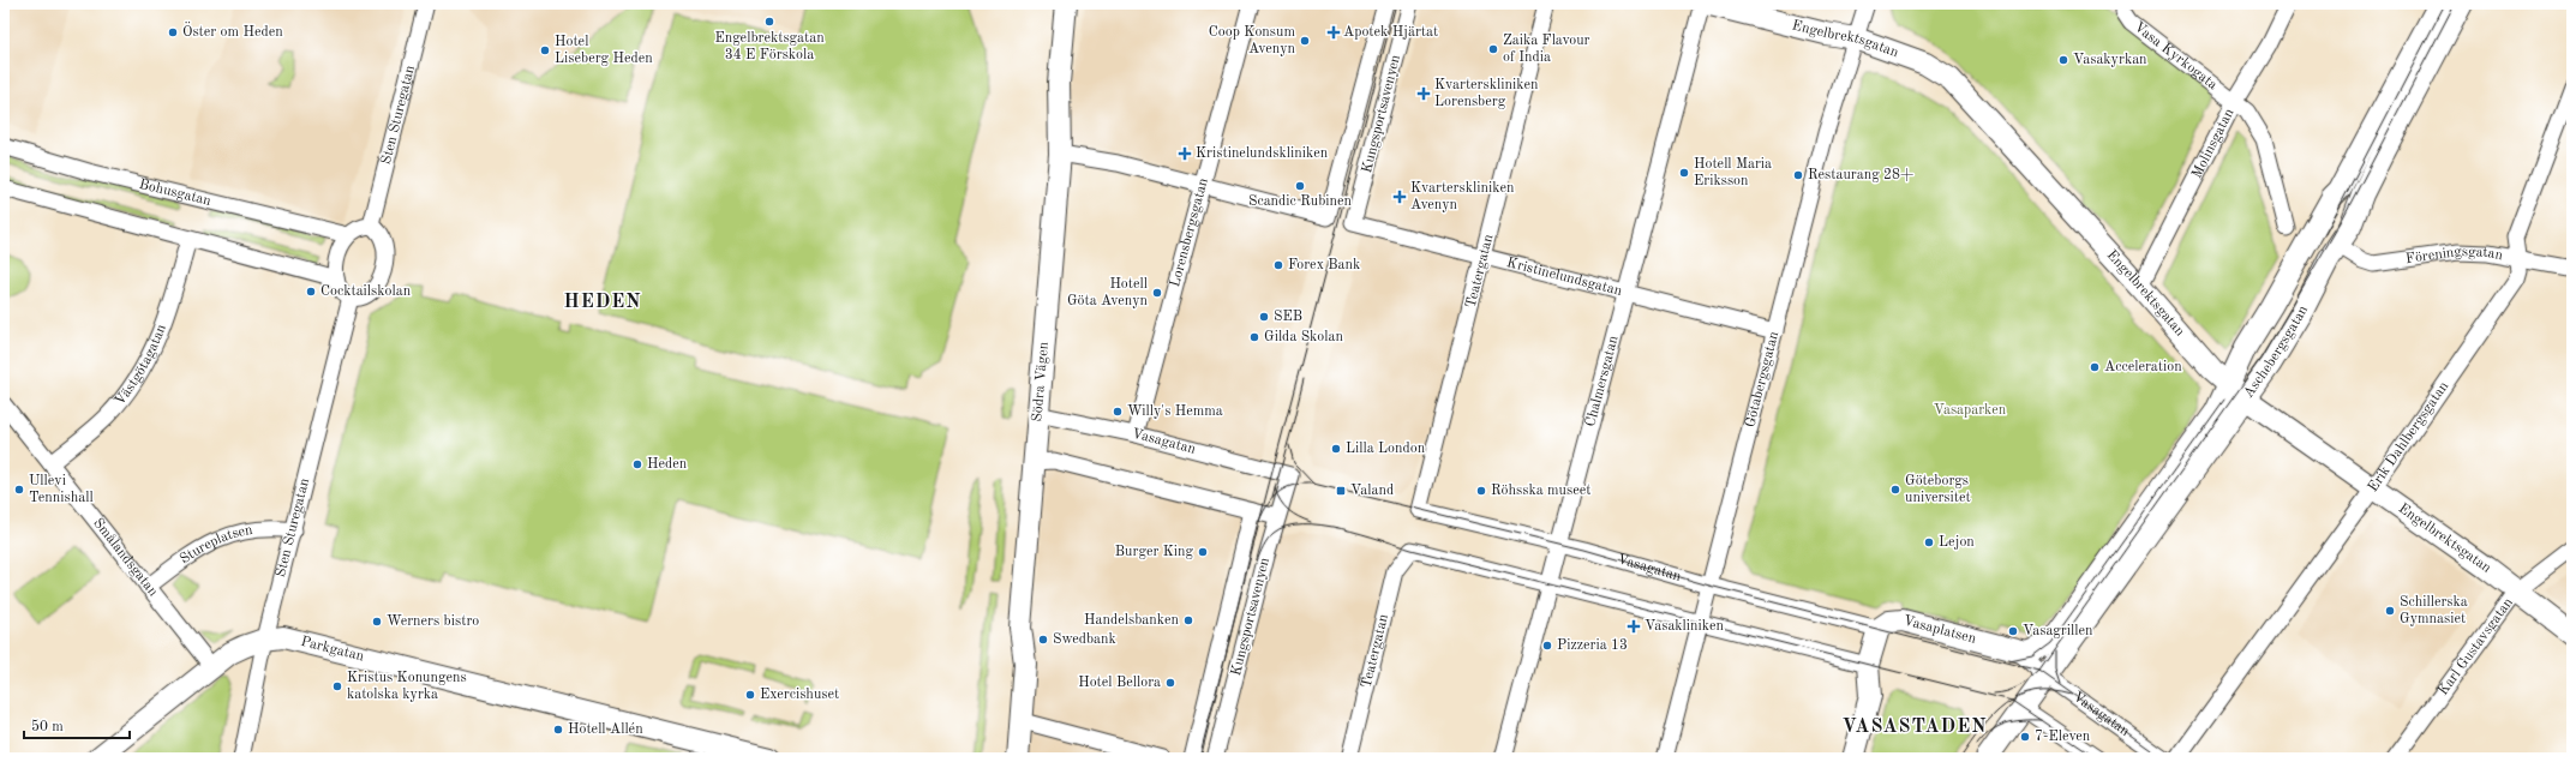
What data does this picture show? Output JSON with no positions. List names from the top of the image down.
{
  "streets": {
    "street": [
      "Engelbrektsgatan",
      "Vasa Kyrkogata",
      "Kungsportsavenyen",
      "Sten Sturegatan",
      "Molinsgatan",
      "Bohusgatan",
      "Lorensbergsgatan",
      "Föreningsgatan",
      "Teatergatan",
      "Kristinelundsgatan",
      "Aschebergsgatan",
      "Västgötagatan",
      "Götabergsgatan",
      "Södra Vägen",
      "Chalmersgatan",
      "Erik Dahlbergsgatan",
      "Vasagatan",
      "Stureplatsen",
      "Smålandsgatan",
      "Vasaplatsen",
      "Karl Gustavsgatan",
      "Parkgatan"
    ]
  },
  "crossings": [
    ["Engelbrektsgatan", "Molinsgatan"],
    ["Engelbrektsgatan", "Aschebergsgatan"],
    ["Engelbrektsgatan", "Götabergsgatan"],
    ["Engelbrektsgatan", "Chalmersgatan"],
    ["Engelbrektsgatan", "Erik Dahlbergsgatan"],
    ["Engelbrektsgatan", "Karl Gustavsgatan"],
    ["Vasa Kyrkogata", "Molinsgatan"],
    ["Kungsportsavenyen", "Lorensbergsgatan"],
    ["Kungsportsavenyen", "Kristinelundsgatan"],
    ["Kungsportsavenyen", "Vasagatan"],
    ["Sten Sturegatan", "Bohusgatan"],
    ["Sten Sturegatan", "Stureplatsen"],
    ["Sten Sturegatan", "Parkgatan"],
    ["Lorensbergsgatan", "Vasagatan"],
    ["Föreningsgatan", "Aschebergsgatan"],
    ["Föreningsgatan", "Erik Dahlbergsgatan"],
    ["Teatergatan", "Kristinelundsgatan"],
    ["Teatergatan", "Chalmersgatan"],
    ["Teatergatan", "Vasagatan"],
    ["Kristinelundsgatan", "Götabergsgatan"],
    ["Kristinelundsgatan", "Chalmersgatan"],
    ["Aschebergsgatan", "Vasagatan"],
    ["Aschebergsgatan", "Vasaplatsen"],
    ["Västgötagatan", "Smålandsgatan"],
    ["Götabergsgatan", "Vasagatan"],
    ["Södra Vägen", "Vasagatan"],
    ["Chalmersgatan", "Vasagatan"],
    ["Vasagatan", "Vasaplatsen"],
    ["Stureplatsen", "Smålandsgatan"],
    ["Smålandsgatan", "Parkgatan"]
  ],
  "districts": ["HEDEN", "VASASTADEN"],
  "parks": ["Vasaparken"],
  "places": {
    "other": [
      "Engelbrektsgatan 34 E Förskola",
      "Öster om Heden",
      "Coop Konsum Avenyn",
      "Zaika Flavour of India",
      "Hotel Liseberg Heden",
      "Vasakyrkan",
      "Hotell Maria Eriksson",
      "Restaurang 28+",
      "Scandic Rubinen",
      "Forex Bank",
      "Cocktailskolan",
      "Hotell Göta Avenyn",
      "SEB",
      "Gilda Skolan",
      "Acceleration",
      "Willy's Hemma",
      "Lilla London",
      "Heden",
      "Ullevi Tennishall",
      "Göteborgs universitet",
      "Röhsska museet",
      "Lejon",
      "Burger King",
      "Schillerska Gymnasiet",
      "Handelsbanken",
      "Werners bistro",
      "Vasagrillen",
      "Swedbank",
      "Pizzeria 13",
      "Hotel Bellora",
      "Kristus Konungens katolska kyrka",
      "Exercishuset",
      "Hotell Allén",
      "7-Eleven"
    ],
    "health": [
      "Apotek Hjärtat",
      "Kvarterskliniken Lorensberg",
      "Kristinelundskliniken",
      "Kvarterskliniken Avenyn",
      "Vasakliniken"
    ],
    "transit": ["Valand"]
  },
  "scale_bar": "50 m"
}
